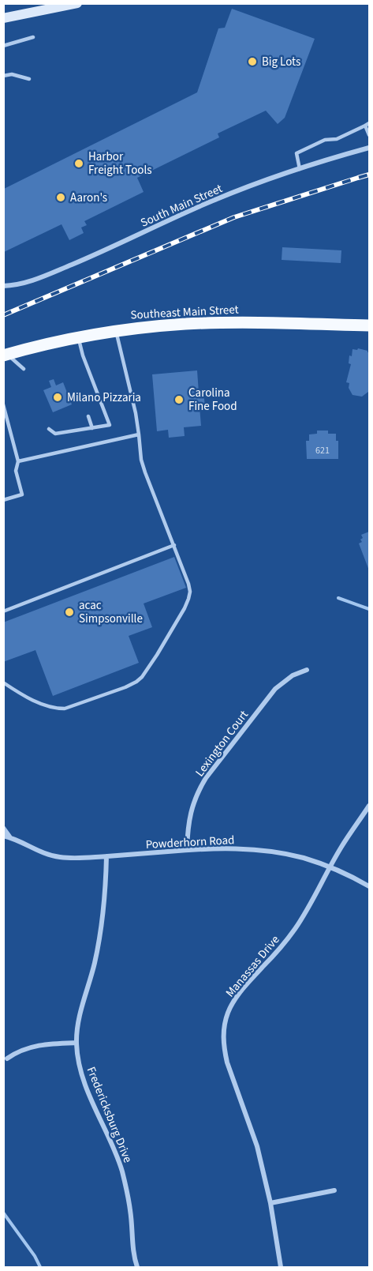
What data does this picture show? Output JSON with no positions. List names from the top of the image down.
{
  "streets": {
    "main road": ["Southeast Main Street"],
    "street": [
      "South Main Street",
      "Lexington Court",
      "Powderhorn Road",
      "Manassas Drive",
      "Fredericksburg Drive"
    ]
  },
  "crossings": [
    ["Lexington Court", "Powderhorn Road"],
    ["Powderhorn Road", "Manassas Drive"],
    ["Powderhorn Road", "Fredericksburg Drive"]
  ],
  "places": [
    "Big Lots",
    "Harbor Freight Tools",
    "Aaron's",
    "Milano Pizzaria",
    "Carolina Fine Food",
    "acac Simpsonville"
  ],
  "house_numbers": ["621"]
}
